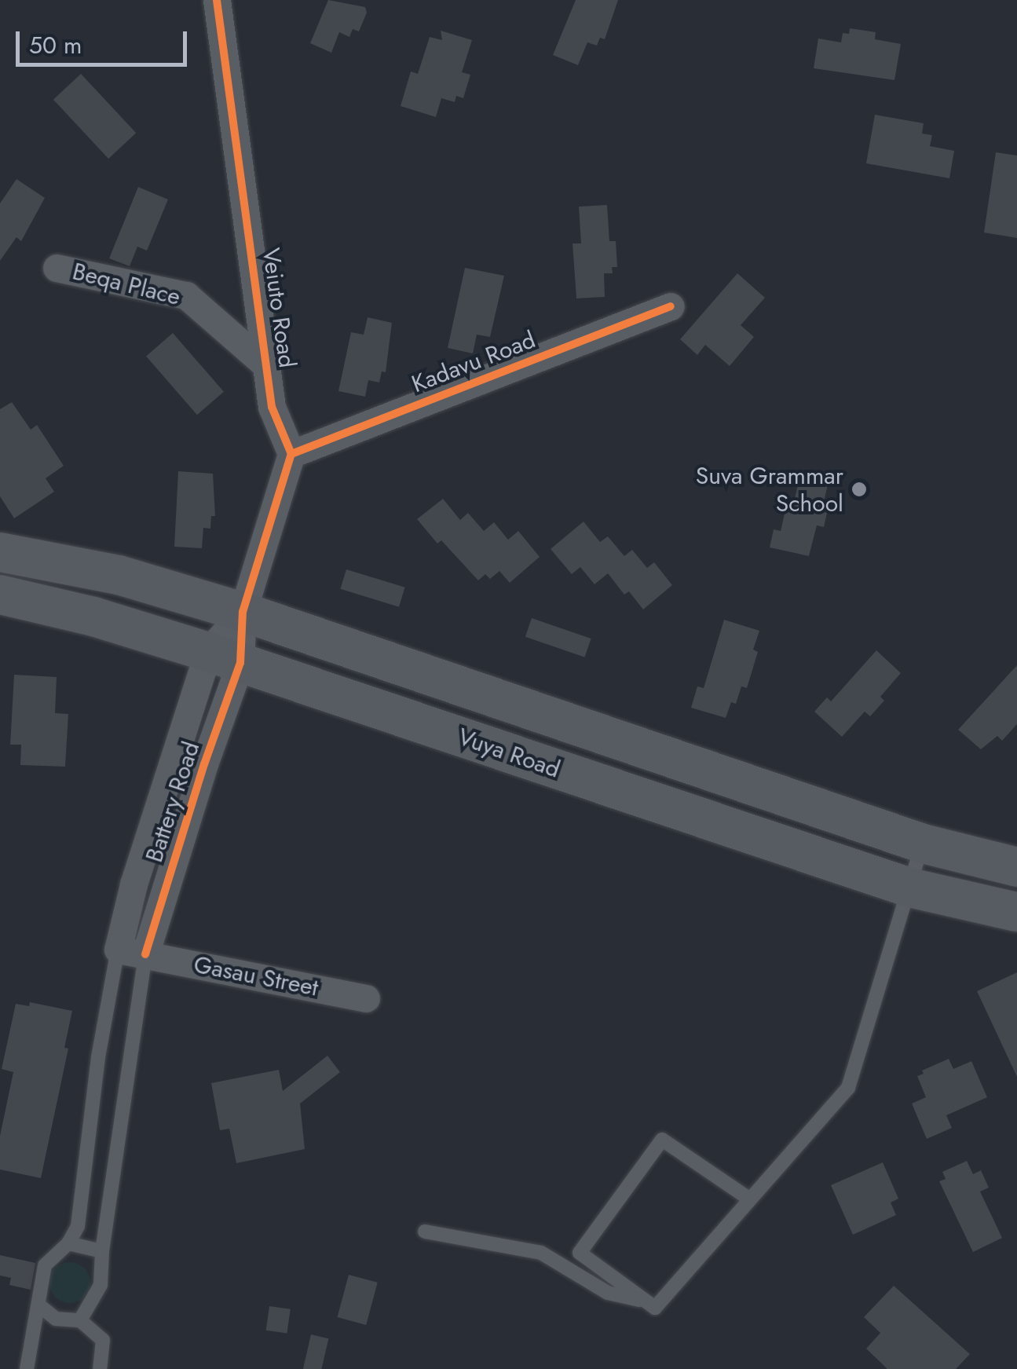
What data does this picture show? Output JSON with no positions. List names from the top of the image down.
{
  "streets": {
    "main road": ["Vuya Road"],
    "street": [
      "Beqa Place",
      "Veiuto Road",
      "Kadavu Road",
      "Battery Road",
      "Gasau Street"
    ]
  },
  "crossings": [
    ["Beqa Place", "Veiuto Road"],
    ["Veiuto Road", "Kadavu Road"],
    ["Vuya Road", "Battery Road"],
    ["Battery Road", "Gasau Street"]
  ],
  "places": ["Suva Grammar School"],
  "scale_bar": "50 m"
}
